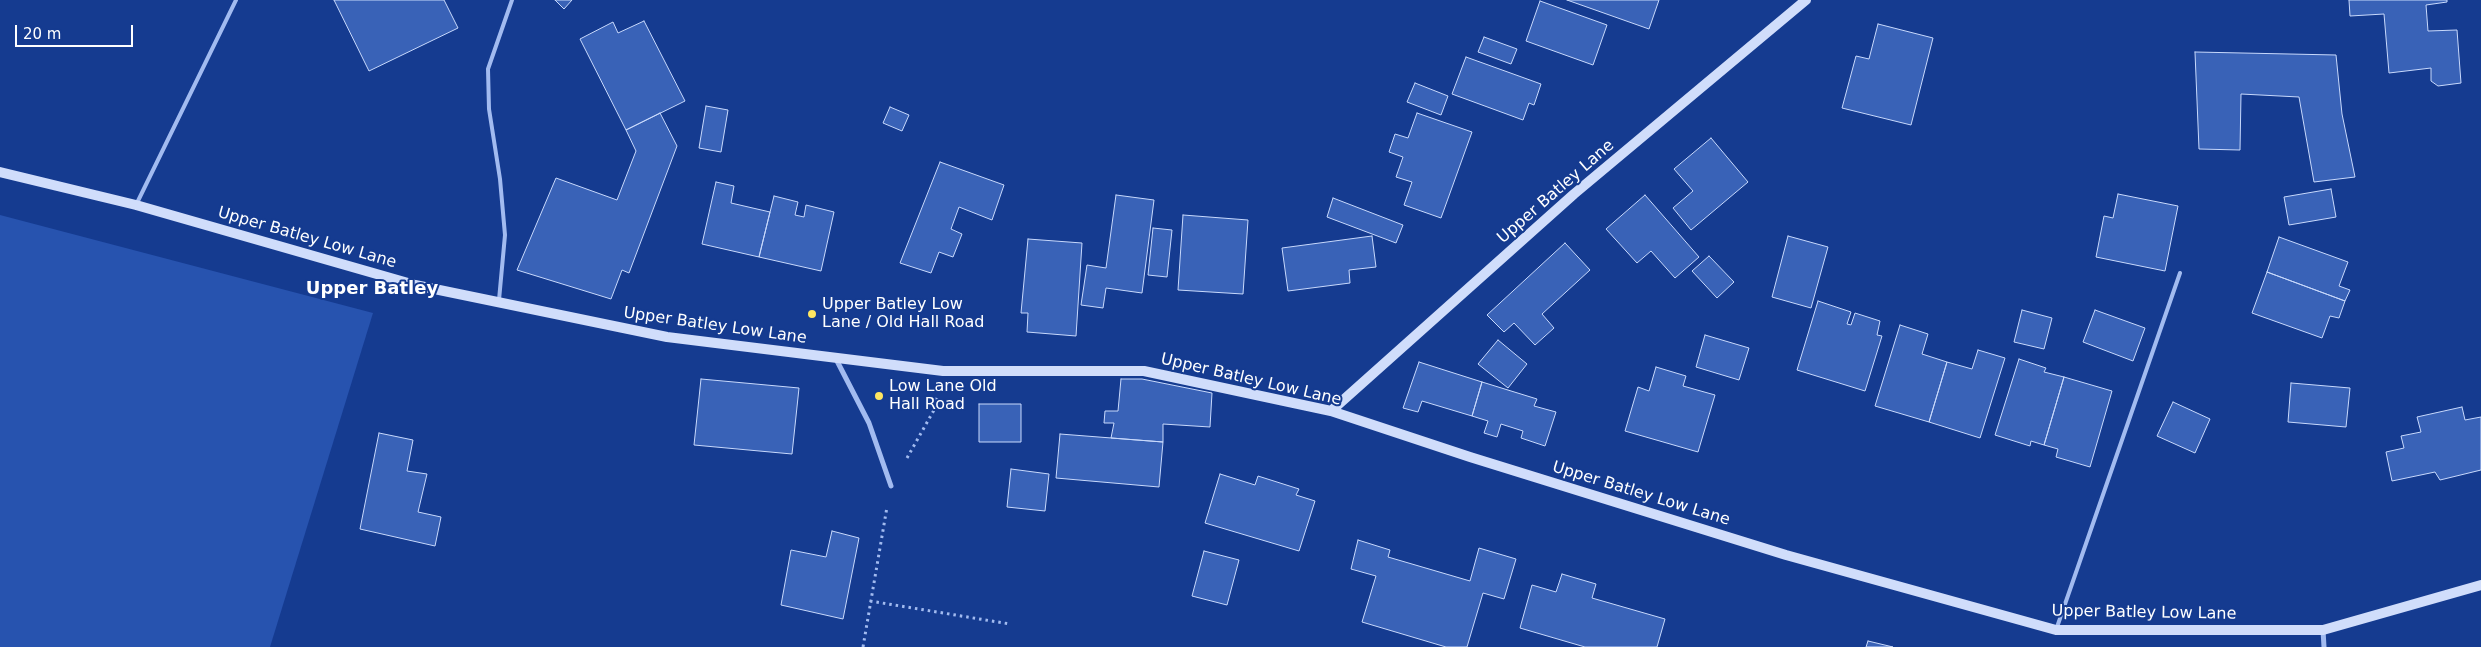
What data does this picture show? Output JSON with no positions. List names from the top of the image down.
{
  "streets": {
    "street": ["Upper Batley Lane", "Upper Batley Low Lane"]
  },
  "crossings": [
    ["Upper Batley Lane", "Upper Batley Low Lane"]
  ],
  "districts": ["Upper Batley"],
  "places": ["Upper Batley Low Lane / Old Hall Road", "Low Lane Old Hall Road"],
  "scale_bar": "20 m"
}
